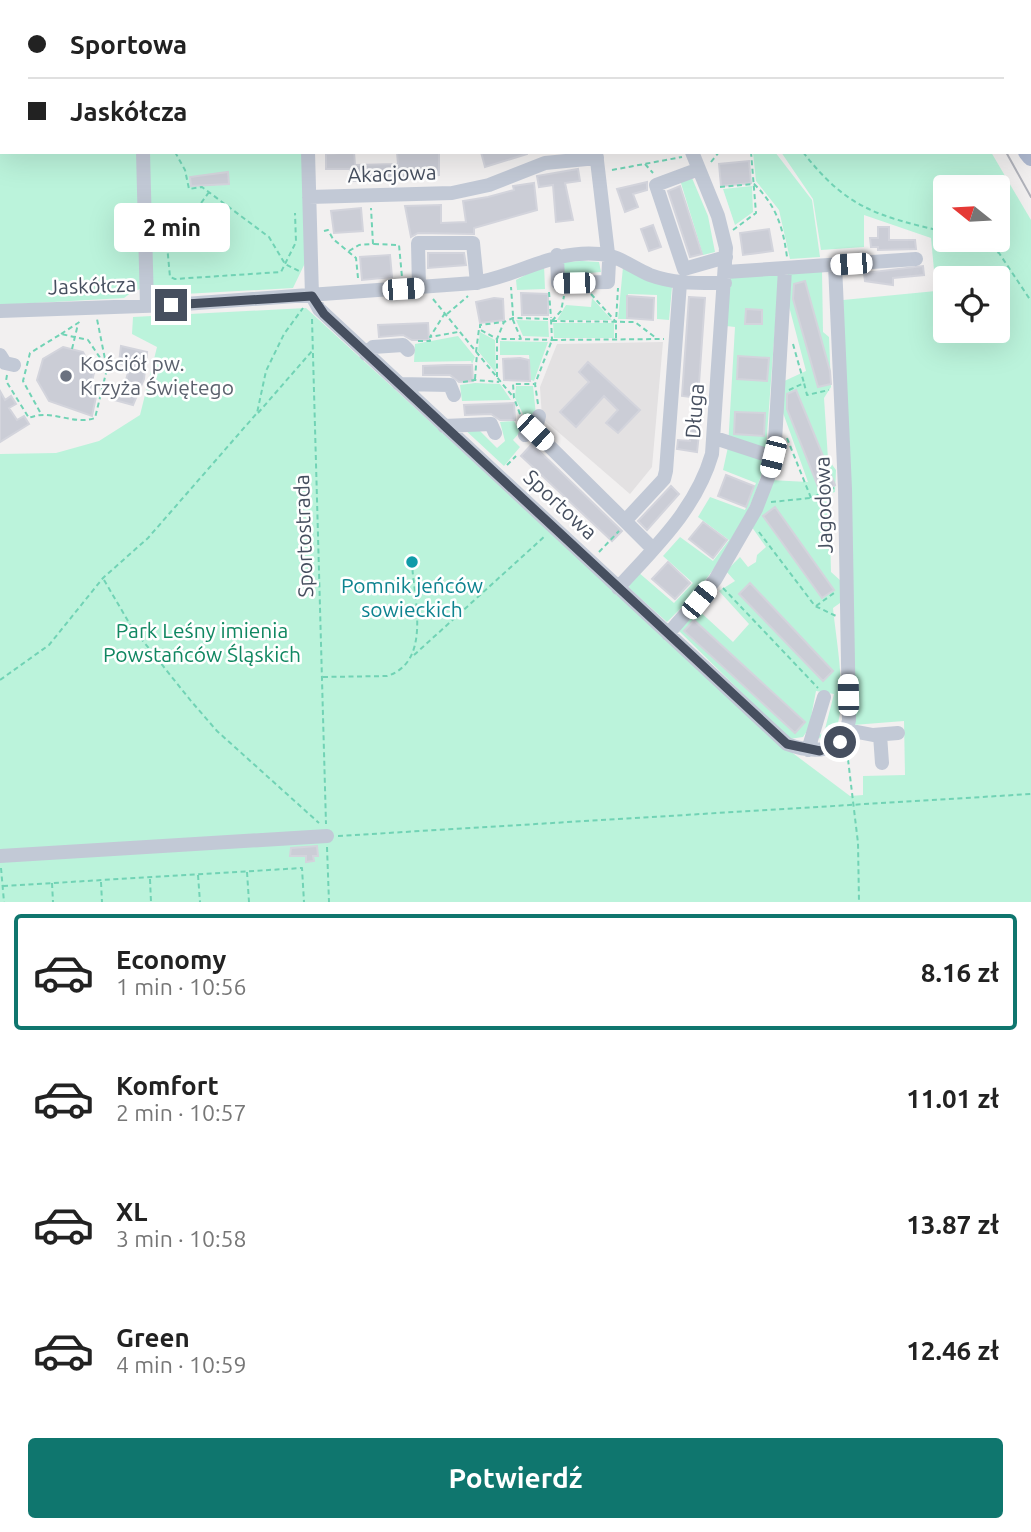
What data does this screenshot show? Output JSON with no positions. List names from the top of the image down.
{
  "streets": {
    "street": [
      "Akacjowa",
      "Jaskółcza",
      "Długa",
      "Sportowa",
      "Jagodowa"
    ],
    "path": ["Sportostrada"]
  },
  "crossings": [
    ["Jaskółcza", "Sportowa"],
    ["Długa", "Sportowa"]
  ],
  "parks": ["Park Leśny imienia Powstańców Śląskich"],
  "places": ["Kościół pw. Krzyża Świętego", "Pomnik jeńców sowieckich"],
  "north": "left",
  "page": {
    "banner": ["Sportowa", "Jaskółcza"],
    "bubble": "2 min",
    "list": [
      {
        "name": "Economy",
        "note": "1 min · 10:56",
        "value": "8.16 zł"
      },
      {
        "name": "Komfort",
        "note": "2 min · 10:57",
        "value": "11.01 zł"
      },
      {
        "name": "XL",
        "note": "3 min · 10:58",
        "value": "13.87 zł"
      },
      {
        "name": "Green",
        "note": "4 min · 10:59",
        "value": "12.46 zł"
      }
    ],
    "buttons": "Potwierdź"
  }
}
